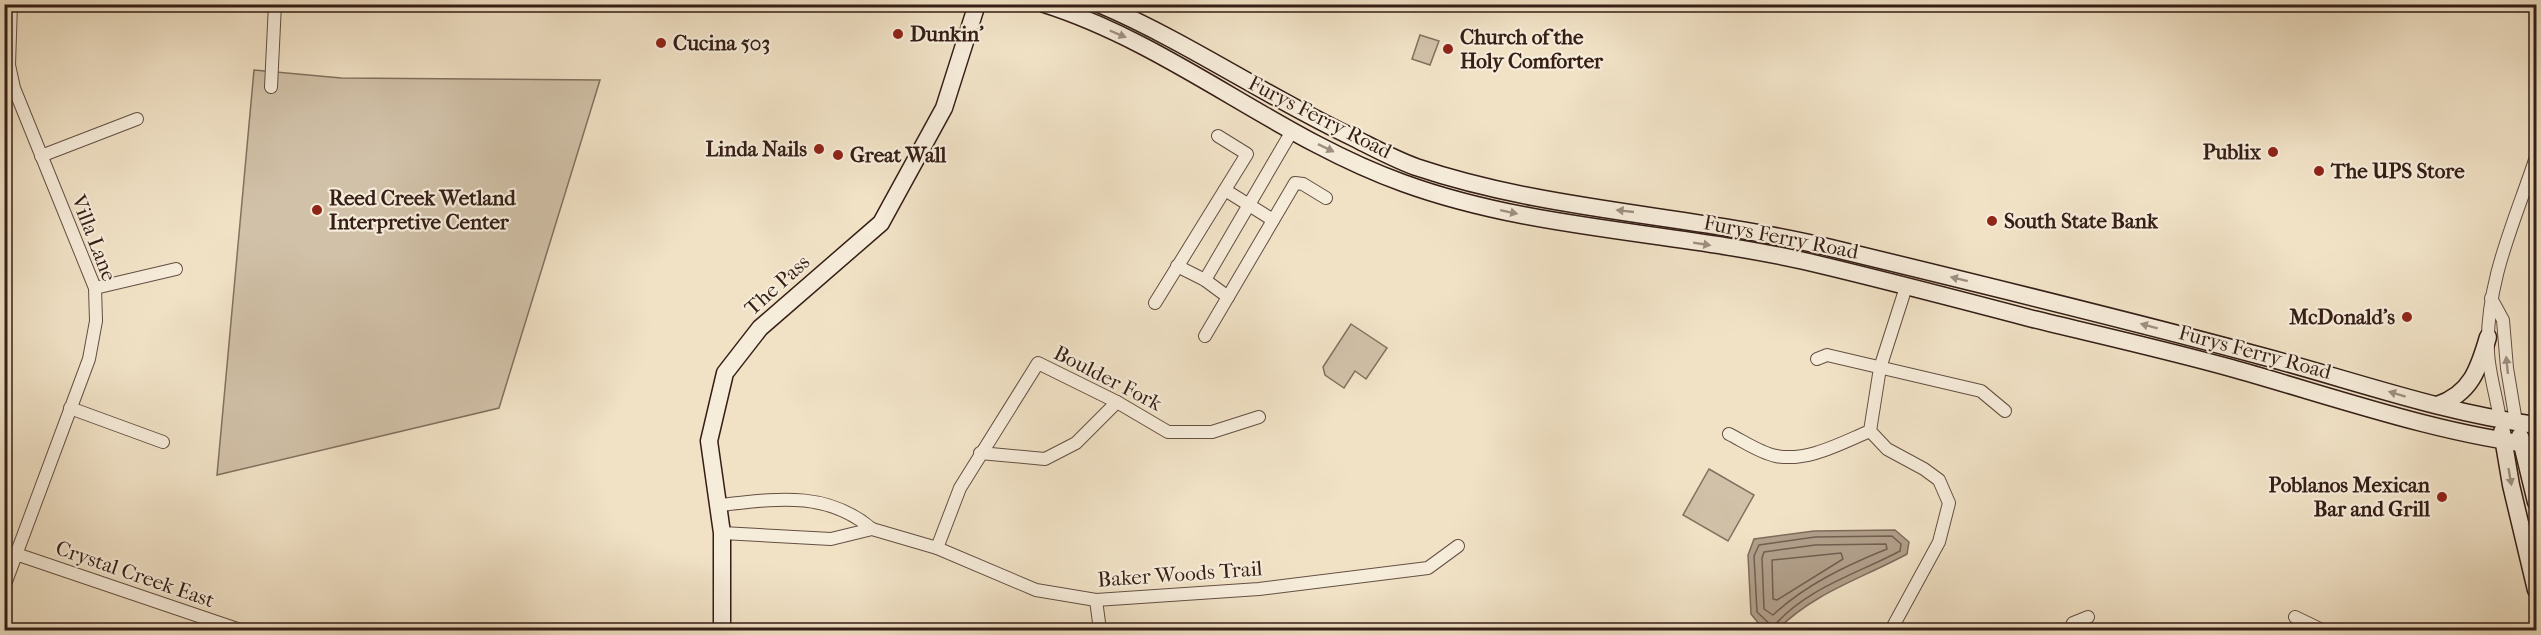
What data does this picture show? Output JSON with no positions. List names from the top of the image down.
{
  "streets": {
    "main road": ["Furys Ferry Road", "The Pass"],
    "street": [
      "Villa Lane",
      "Boulder Fork",
      "Crystal Creek East",
      "Baker Woods Trail"
    ]
  },
  "crossings": [
    ["Villa Lane", "Crystal Creek East"],
    ["The Pass", "Baker Woods Trail"],
    ["Boulder Fork", "Baker Woods Trail"]
  ],
  "places": [
    "Dunkin'",
    "Cucina 503",
    "Church of the Holy Comforter",
    "Linda Nails",
    "Publix",
    "Great Wall",
    "The UPS Store",
    "Reed Creek Wetland Interpretive Center",
    "South State Bank",
    "McDonald's",
    "Poblanos Mexican Bar and Grill"
  ]
}
